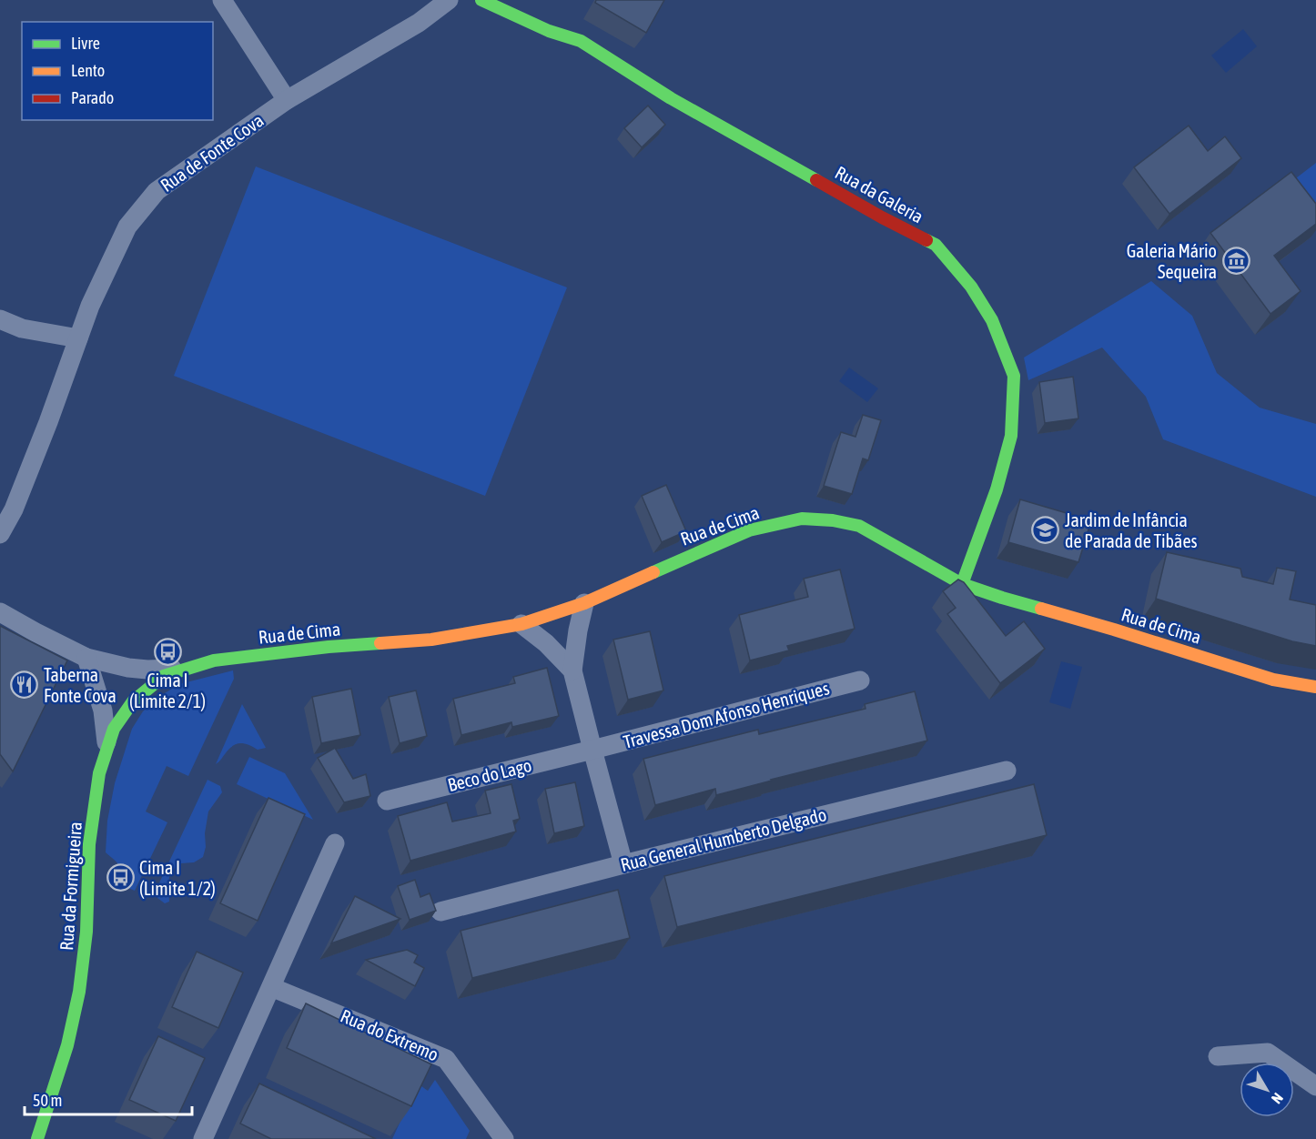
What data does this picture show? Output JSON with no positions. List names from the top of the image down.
{
  "streets": {
    "main road": ["Rua da Galeria", "Rua de Cima", "Rua da Formigueira"],
    "street": [
      "Rua de Fonte Cova",
      "Travessa Dom Afonso Henriques",
      "Beco do Lago",
      "Rua General Humberto Delgado",
      "Rua do Extremo"
    ]
  },
  "crossings": [
    ["Rua da Galeria", "Rua de Cima"],
    ["Rua de Cima", "Rua da Formigueira"],
    ["Travessa Dom Afonso Henriques", "Beco do Lago"]
  ],
  "places": {
    "museum": ["Galeria Mário Sequeira"],
    "school or university": ["Jardim de Infância de Parada de Tibães"],
    "bus stop": ["Cima I (Limite 2/1)", "Cima I (Limite 1/2)"],
    "restaurant": ["Taberna Fonte Cova"]
  },
  "legend": ["Livre", "Lento", "Parado"],
  "scale_bar": "50 m",
  "north": "bottom right"
}
